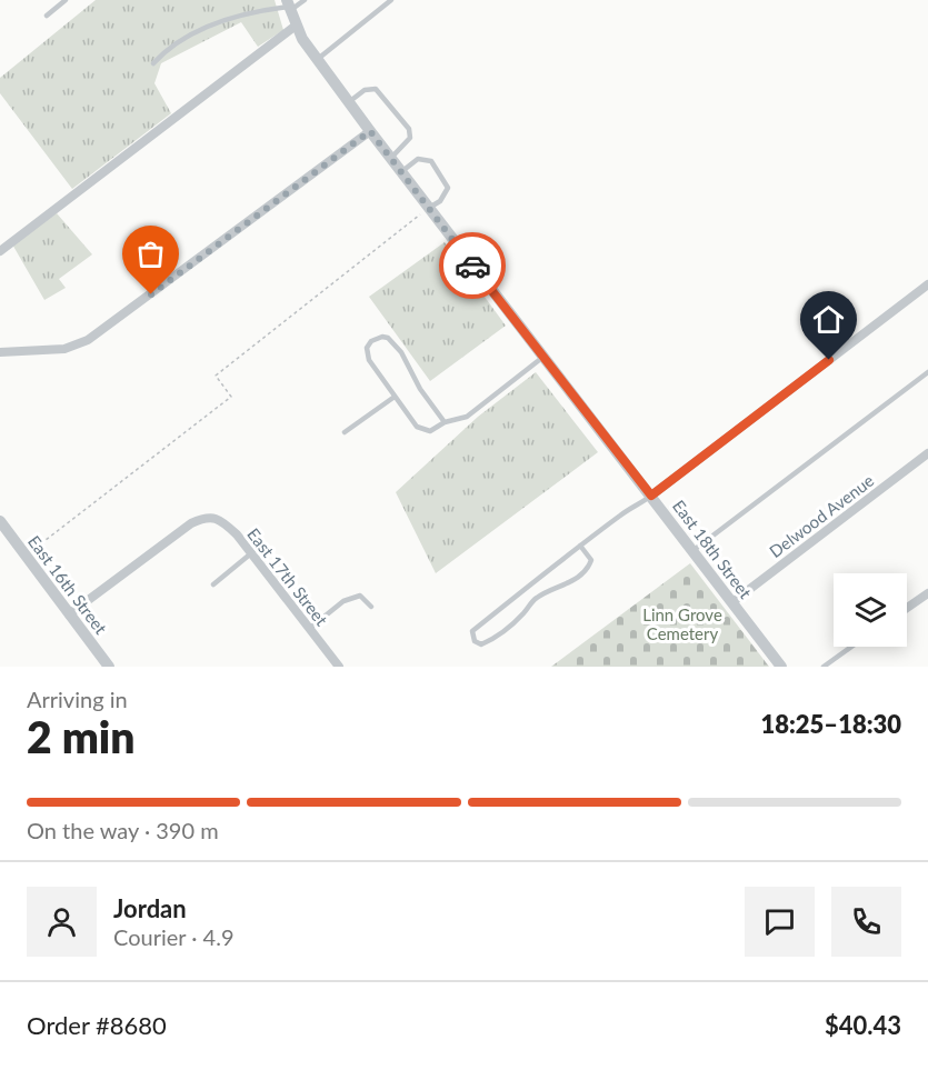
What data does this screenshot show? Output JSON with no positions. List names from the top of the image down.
{
  "streets": {
    "street": [
      "Delwood Avenue",
      "East 18th Street",
      "East 17th Street",
      "East 16th Street"
    ]
  },
  "crossings": [
    ["Delwood Avenue", "East 18th Street"],
    ["East 17th Street", "East 16th Street"]
  ],
  "parks": ["Linn Grove Cemetery"],
  "page": {
    "heading": ["2 min", "Arriving in", "18:25–18:30"],
    "panel": [
      "Jordan",
      "Courier · 4.9",
      "Order #8680",
      "$40.43"
    ],
    "bar": "On the way · 390 m"
  }
}
